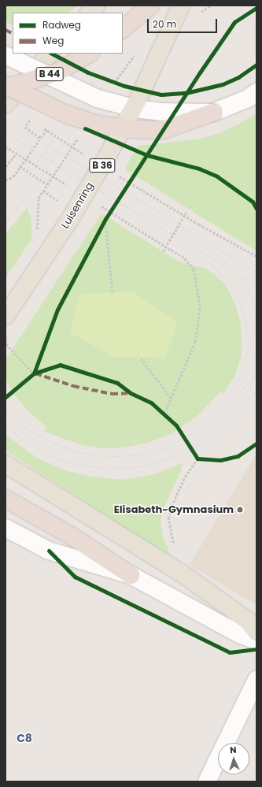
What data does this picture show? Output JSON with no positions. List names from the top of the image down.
{
  "streets": {
    "highway": ["B 44"],
    "main road": ["B 36", "Luisenring"]
  },
  "districts": ["C8"],
  "places": ["Elisabeth-Gymnasium"],
  "legend": ["Radweg", "Weg"],
  "scale_bar": "20 m",
  "north": "top"
}
